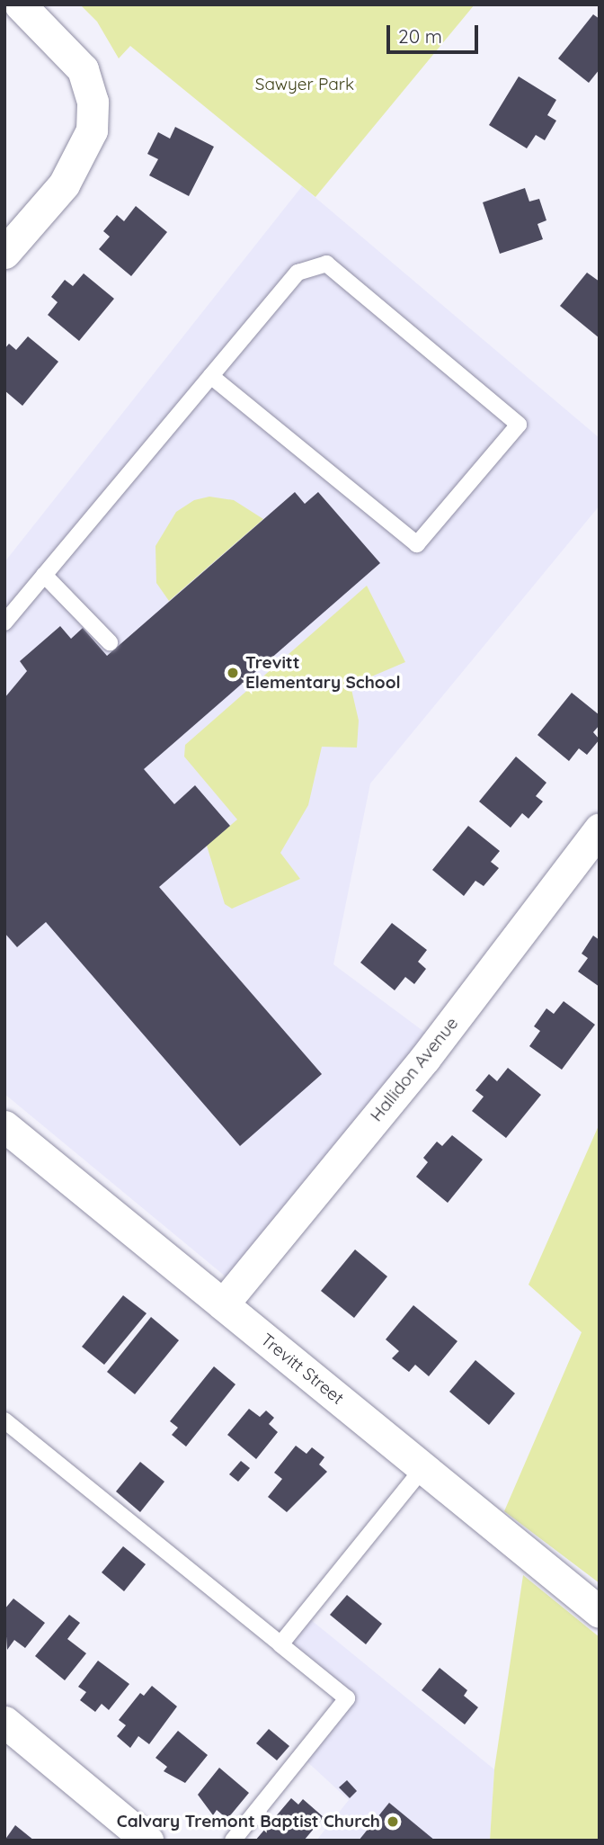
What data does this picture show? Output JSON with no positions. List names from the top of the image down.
{
  "streets": {
    "street": ["Hallidon Avenue", "Trevitt Street"]
  },
  "crossings": [
    ["Hallidon Avenue", "Trevitt Street"]
  ],
  "parks": ["Sawyer Park"],
  "places": ["Trevitt Elementary School", "Calvary Tremont Baptist Church"],
  "scale_bar": "20 m"
}
